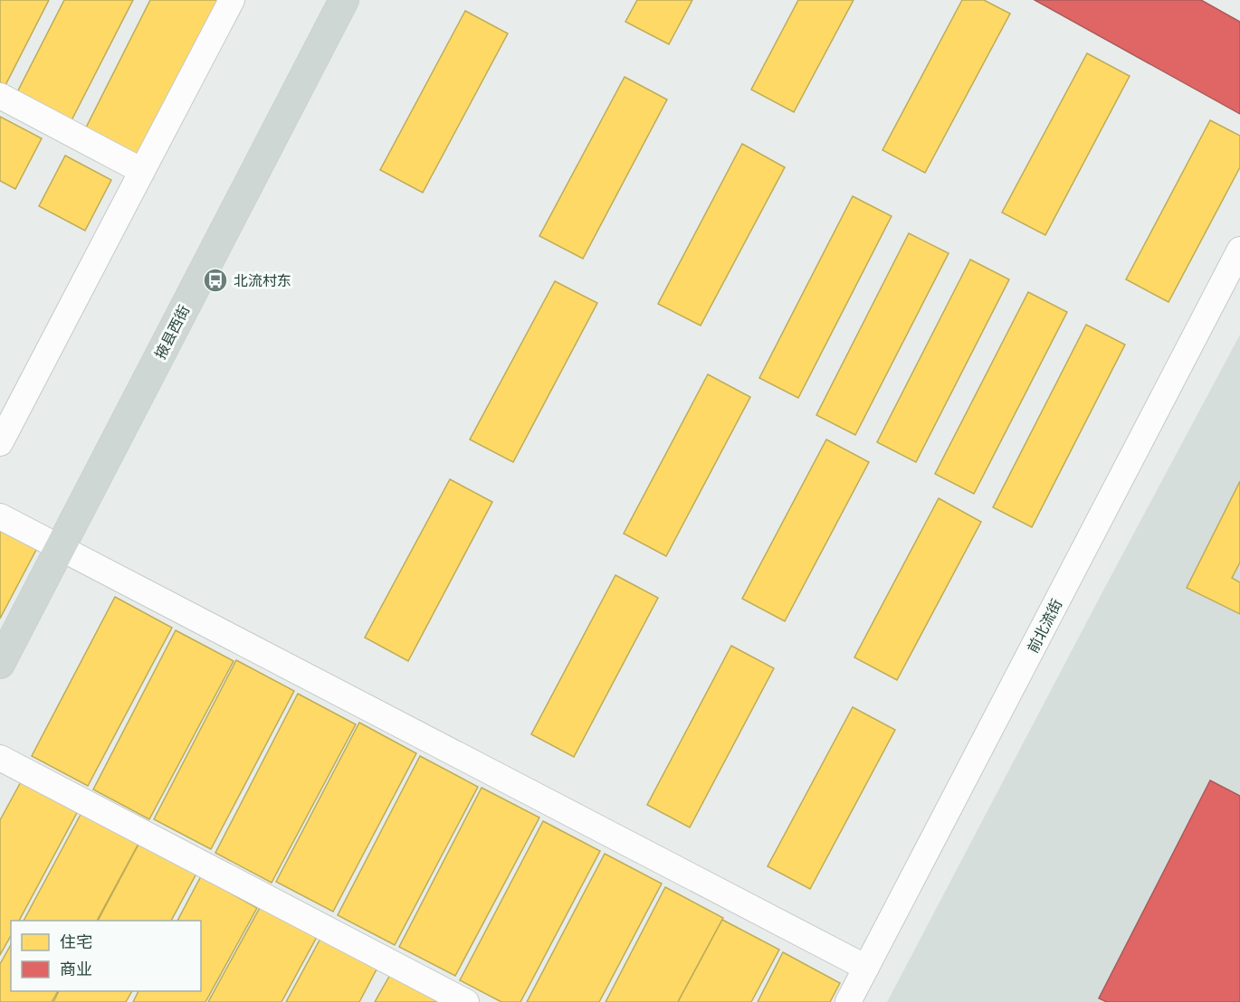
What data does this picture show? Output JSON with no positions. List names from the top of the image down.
{
  "streets": {
    "main road": ["掖县西街"],
    "street": ["前北流街"]
  },
  "places": {
    "bus stop": ["北流村东"]
  },
  "legend": ["住宅", "商业"]
}
